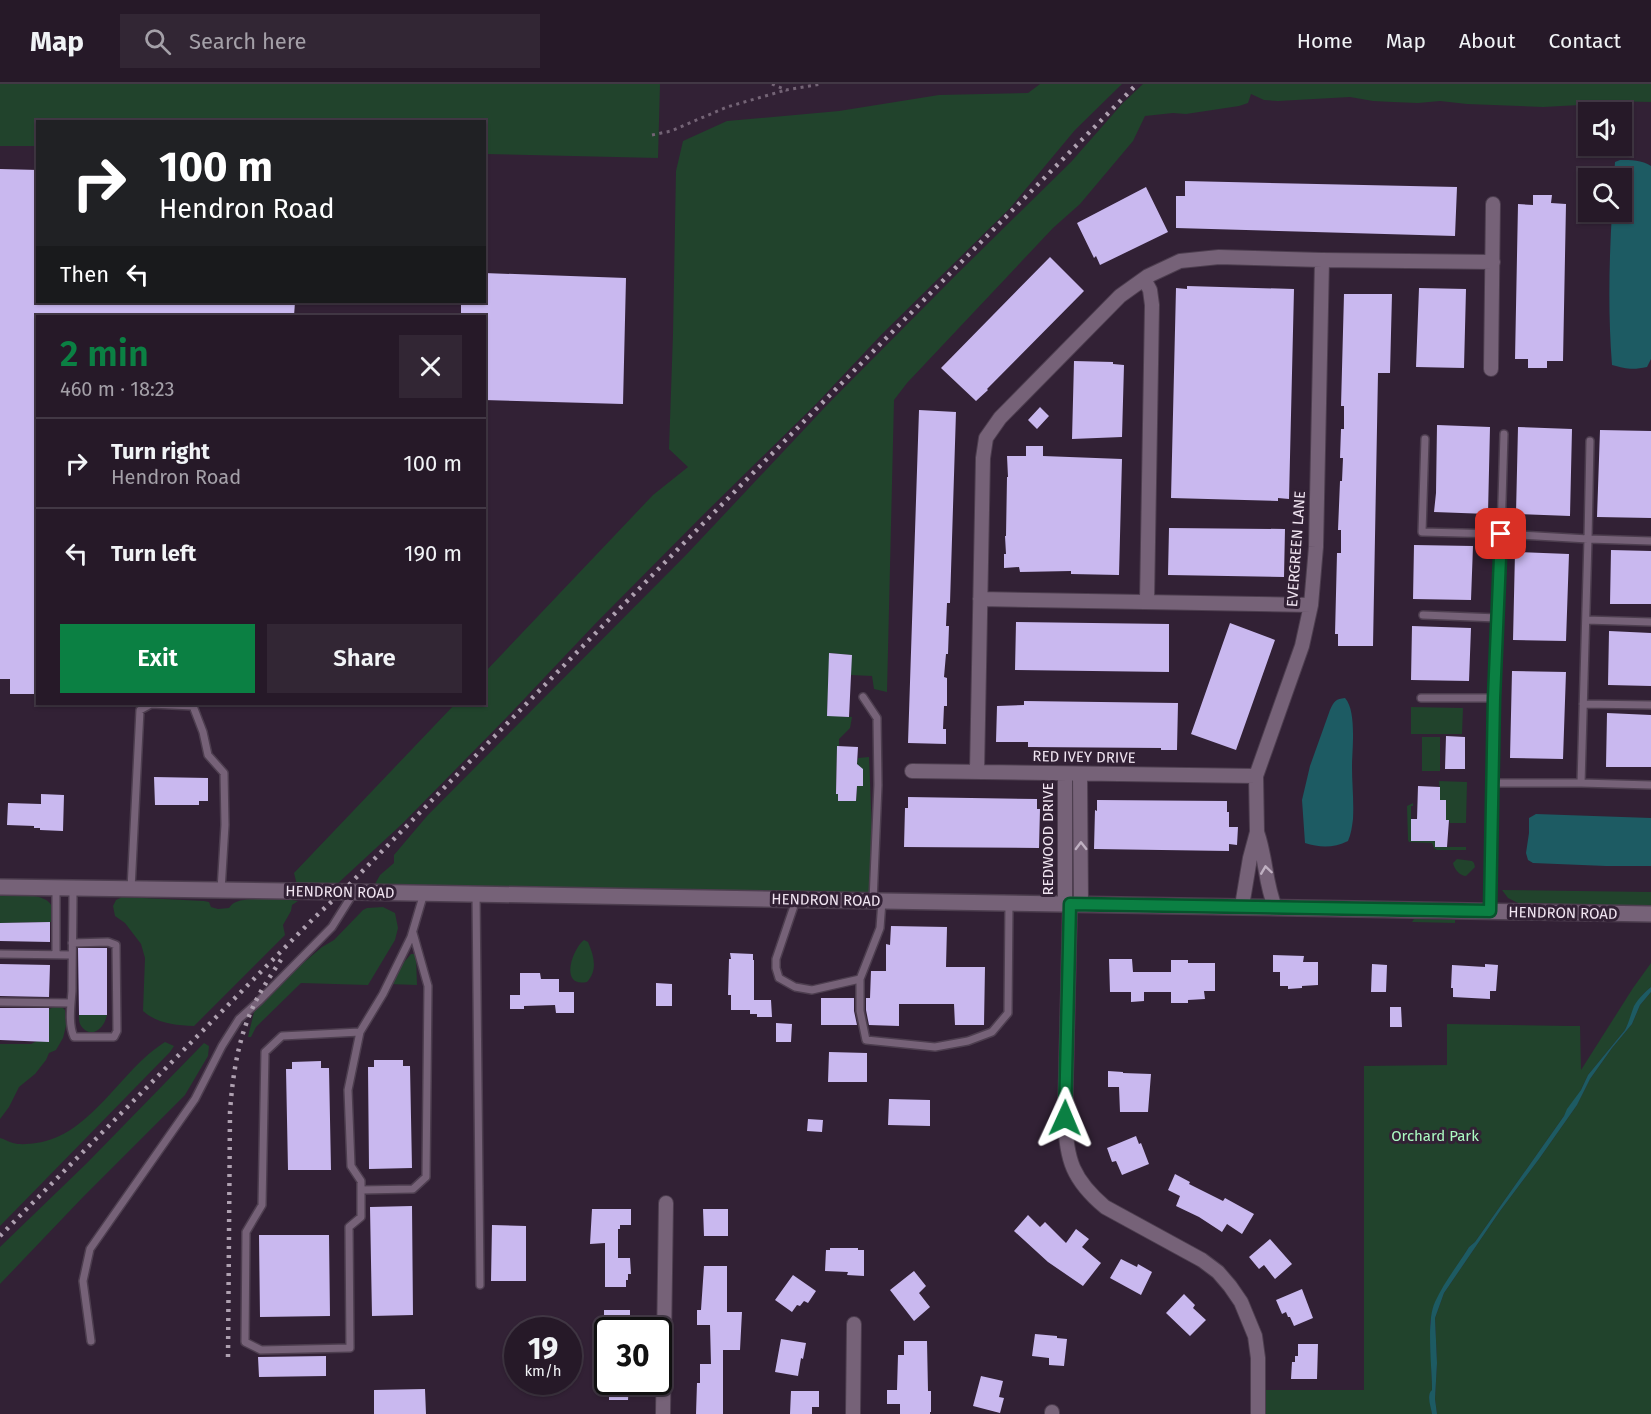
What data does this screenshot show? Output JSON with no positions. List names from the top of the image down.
{
  "streets": {
    "street": [
      "EVERGREEN LANE",
      "RED IVEY DRIVE",
      "REDWOOD DRIVE",
      "HENDRON ROAD"
    ]
  },
  "crossings": [
    ["EVERGREEN LANE", "RED IVEY DRIVE"],
    ["EVERGREEN LANE", "HENDRON ROAD"],
    ["RED IVEY DRIVE", "REDWOOD DRIVE"],
    ["REDWOOD DRIVE", "HENDRON ROAD"]
  ],
  "parks": ["Orchard Park"],
  "page": {
    "header": "Map",
    "search": "Search here",
    "nav": [
      "Home",
      "Map",
      "About",
      "Contact"
    ],
    "turn": ["100 m", "Hendron Road"],
    "then": "Then",
    "heading": ["2 min", "460 m · 18:23"],
    "list": [
      {
        "name": "Turn right",
        "note": "Hendron Road",
        "value": "100 m"
      },
      {
        "name": "Turn left",
        "value": "190 m"
      }
    ],
    "buttons": ["Exit", "Share"],
    "speed": "19 km/h",
    "limit": "30"
  }
}
